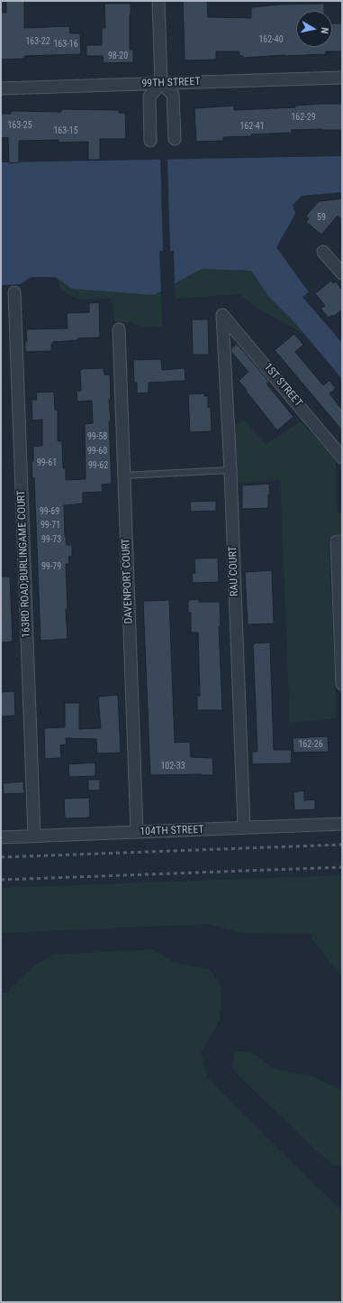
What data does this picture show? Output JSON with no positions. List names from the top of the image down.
{
  "streets": {
    "street": [
      "99TH STREET",
      "1ST STREET",
      "163RD ROAD;BURLINGAME COURT",
      "RAU COURT",
      "DAVENPORT COURT",
      "104TH STREET"
    ]
  },
  "crossings": [
    ["1ST STREET", "RAU COURT"],
    ["163RD ROAD;BURLINGAME COURT", "104TH STREET"],
    ["RAU COURT", "104TH STREET"],
    ["DAVENPORT COURT", "104TH STREET"]
  ],
  "house_numbers": [
    "162-40",
    "163-22",
    "163-16",
    "98-20",
    "162-29",
    "163-25",
    "162-41",
    "163-15",
    "59",
    "99-58",
    "99-60",
    "99-61",
    "99-62",
    "99-69",
    "99-71",
    "99-73",
    "99-79",
    "162-26",
    "102-33"
  ],
  "north": "right"
}
